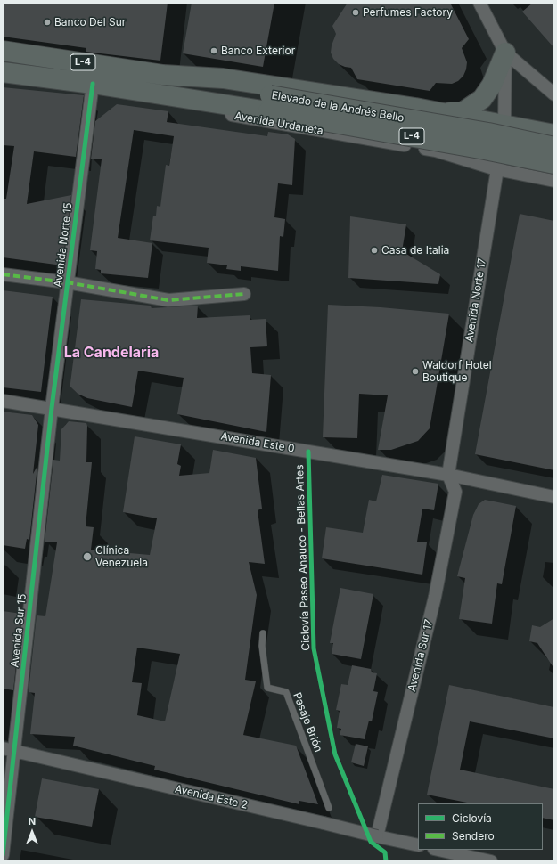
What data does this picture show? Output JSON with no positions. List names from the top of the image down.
{
  "streets": {
    "main road": ["L-4", "Elevado de la Andrés Bello", "Avenida Urdaneta"],
    "street": [
      "Avenida Norte 15",
      "Avenida Norte 17",
      "Avenida Este 0",
      "Avenida Sur 15",
      "Avenida Sur 17",
      "Avenida Este 2"
    ],
    "lane": ["Pasaje Brión"],
    "cycle path": ["Ciclovía Paseo Anauco - Bellas Artes"]
  },
  "crossings": [
    ["L-4", "Elevado de la Andrés Bello"],
    ["L-4", "Avenida Urdaneta"],
    ["L-4", "Avenida Norte 17"],
    ["Elevado de la Andrés Bello", "Avenida Urdaneta"],
    ["Avenida Urdaneta", "Avenida Norte 15"],
    ["Avenida Urdaneta", "Avenida Norte 17"],
    ["Avenida Norte 15", "Avenida Este 0"],
    ["Avenida Norte 15", "Avenida Sur 15"],
    ["Avenida Norte 17", "Avenida Este 0"],
    ["Avenida Norte 17", "Avenida Sur 17"],
    ["Avenida Este 0", "Avenida Sur 15"],
    ["Avenida Este 0", "Avenida Sur 17"],
    ["Avenida Sur 15", "Avenida Este 2"],
    ["Avenida Sur 17", "Avenida Este 2"]
  ],
  "districts": ["La Candelaria"],
  "places": [
    "Perfumes Factory",
    "Banco Del Sur",
    "Banco Exterior",
    "Casa de Italia",
    "Waldorf Hotel Boutique",
    "Clínica Venezuela"
  ],
  "legend": ["Ciclovía", "Sendero"],
  "north": "top"
}
